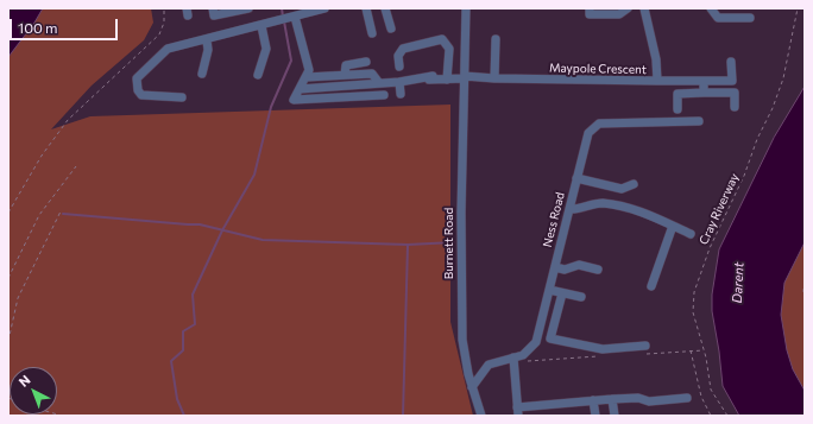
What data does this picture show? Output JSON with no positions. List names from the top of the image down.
{
  "streets": {
    "street": ["Maypole Crescent", "Ness Road", "Burnett Road"],
    "path": ["Cray Riverway"]
  },
  "crossings": [
    ["Maypole Crescent", "Burnett Road"],
    ["Ness Road", "Burnett Road"]
  ],
  "water": ["Darent"],
  "scale_bar": "100 m",
  "north": "top left"
}
